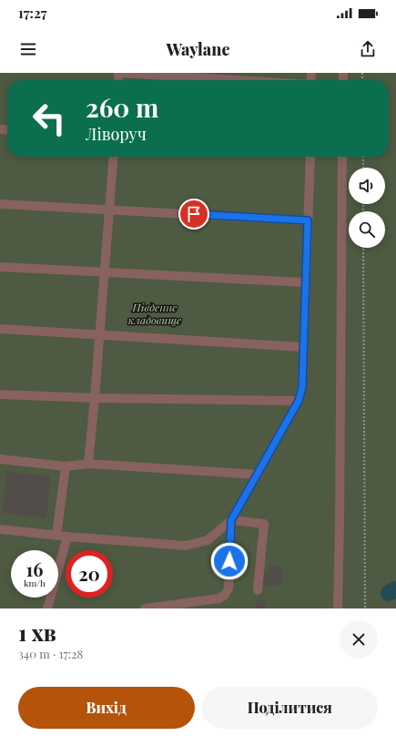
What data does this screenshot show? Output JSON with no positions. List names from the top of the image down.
{
  "parks": ["Південне кладовище"],
  "page": {
    "status": "17:27",
    "header": "Waylane",
    "turn": ["260 m", "Ліворуч"],
    "speed": "16 km/h",
    "limit": "20",
    "heading": ["1 хв", "340 m · 17:28"],
    "buttons": ["Вихід", "Поділитися"]
  }
}
